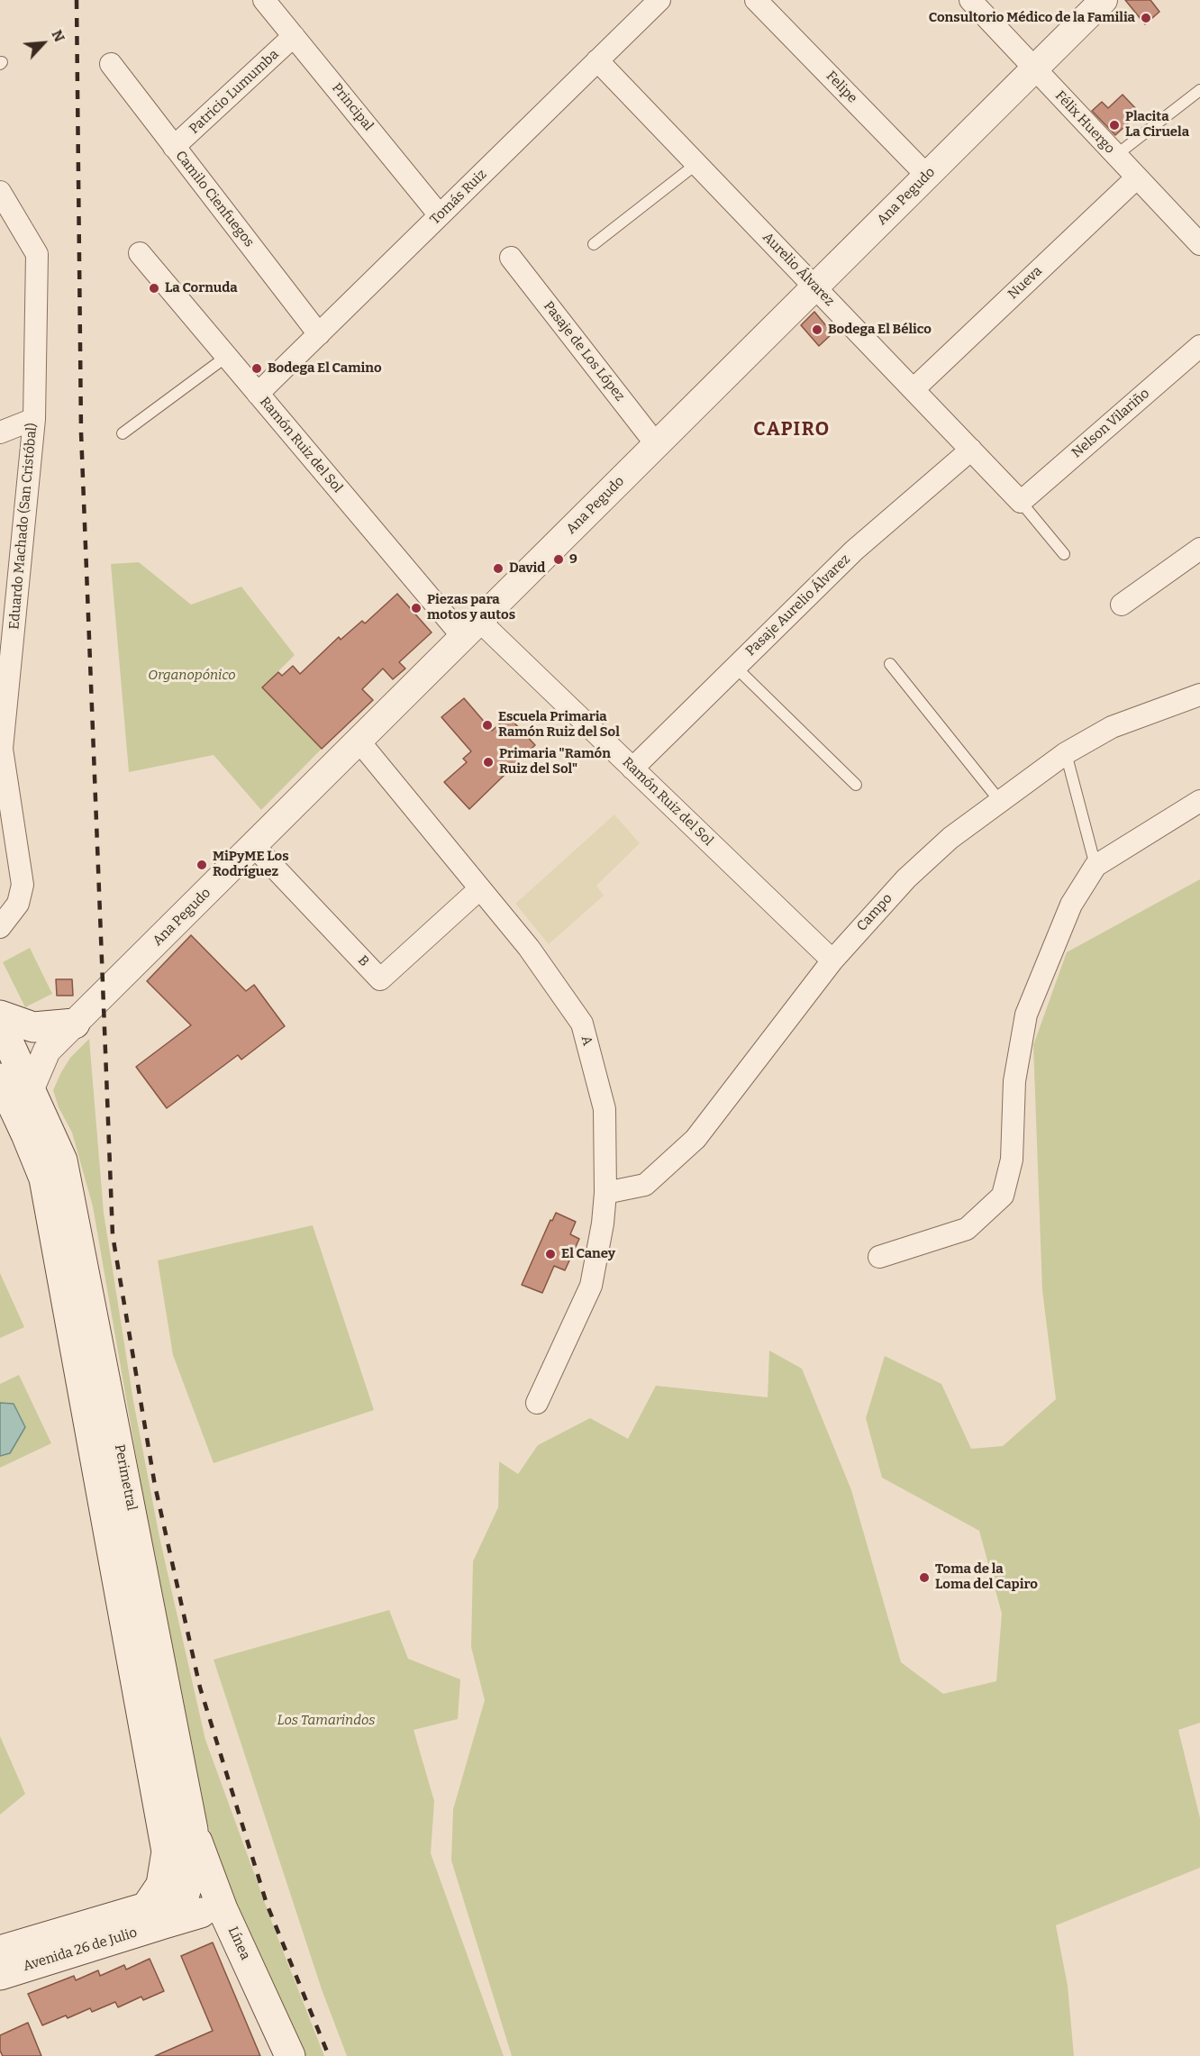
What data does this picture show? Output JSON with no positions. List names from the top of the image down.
{
  "streets": {
    "main road": ["Perimetral", "Línea", "Avenida 26 de Julio"],
    "street": [
      "Felipe",
      "Patricio Lumumba",
      "Principal",
      "Félix Huergo",
      "Ana Pegudo",
      "Tomás Ruiz",
      "Camilo Cienfuegos",
      "Aurelio Álvarez",
      "Nueva",
      "Pasaje de Los López",
      "Nelson Vilariño",
      "Ramón Ruiz del Sol",
      "Eduardo Machado (San Cristóbal)",
      "Pasaje Aurelio Álvarez",
      "Campo",
      "B",
      "A"
    ]
  },
  "crossings": [
    ["Felipe", "Ana Pegudo"],
    ["Patricio Lumumba", "Principal"],
    ["Patricio Lumumba", "Camilo Cienfuegos"],
    ["Principal", "Tomás Ruiz"],
    ["Félix Huergo", "Ana Pegudo"],
    ["Félix Huergo", "Nueva"],
    ["Ana Pegudo", "Aurelio Álvarez"],
    ["Ana Pegudo", "Pasaje de Los López"],
    ["Ana Pegudo", "Ramón Ruiz del Sol"],
    ["Ana Pegudo", "B"],
    ["Ana Pegudo", "A"],
    ["Ana Pegudo", "Perimetral"],
    ["Tomás Ruiz", "Camilo Cienfuegos"],
    ["Tomás Ruiz", "Aurelio Álvarez"],
    ["Tomás Ruiz", "Ramón Ruiz del Sol"],
    ["Aurelio Álvarez", "Nueva"],
    ["Aurelio Álvarez", "Nelson Vilariño"],
    ["Aurelio Álvarez", "Pasaje Aurelio Álvarez"],
    ["Ramón Ruiz del Sol", "Pasaje Aurelio Álvarez"],
    ["Ramón Ruiz del Sol", "Campo"],
    ["Campo", "A"],
    ["B", "A"],
    ["Perimetral", "Línea"],
    ["Perimetral", "Avenida 26 de Julio"],
    ["Línea", "Avenida 26 de Julio"]
  ],
  "districts": ["CAPIRO"],
  "parks": ["Organopónico", "Los Tamarindos"],
  "places": [
    "Consultorio Médico de la Familia",
    "Placita La Ciruela",
    "La Cornuda",
    "Bodega El Bélico",
    "Bodega El Camino",
    "9",
    "David",
    "Piezas para motos y autos",
    "Escuela Primaria Ramón Ruiz del Sol",
    "Primaria \"Ramón Ruiz del Sol\"",
    "MiPyME Los Rodríguez",
    "El Caney",
    "Toma de la Loma del Capiro"
  ],
  "north": "top right"
}
